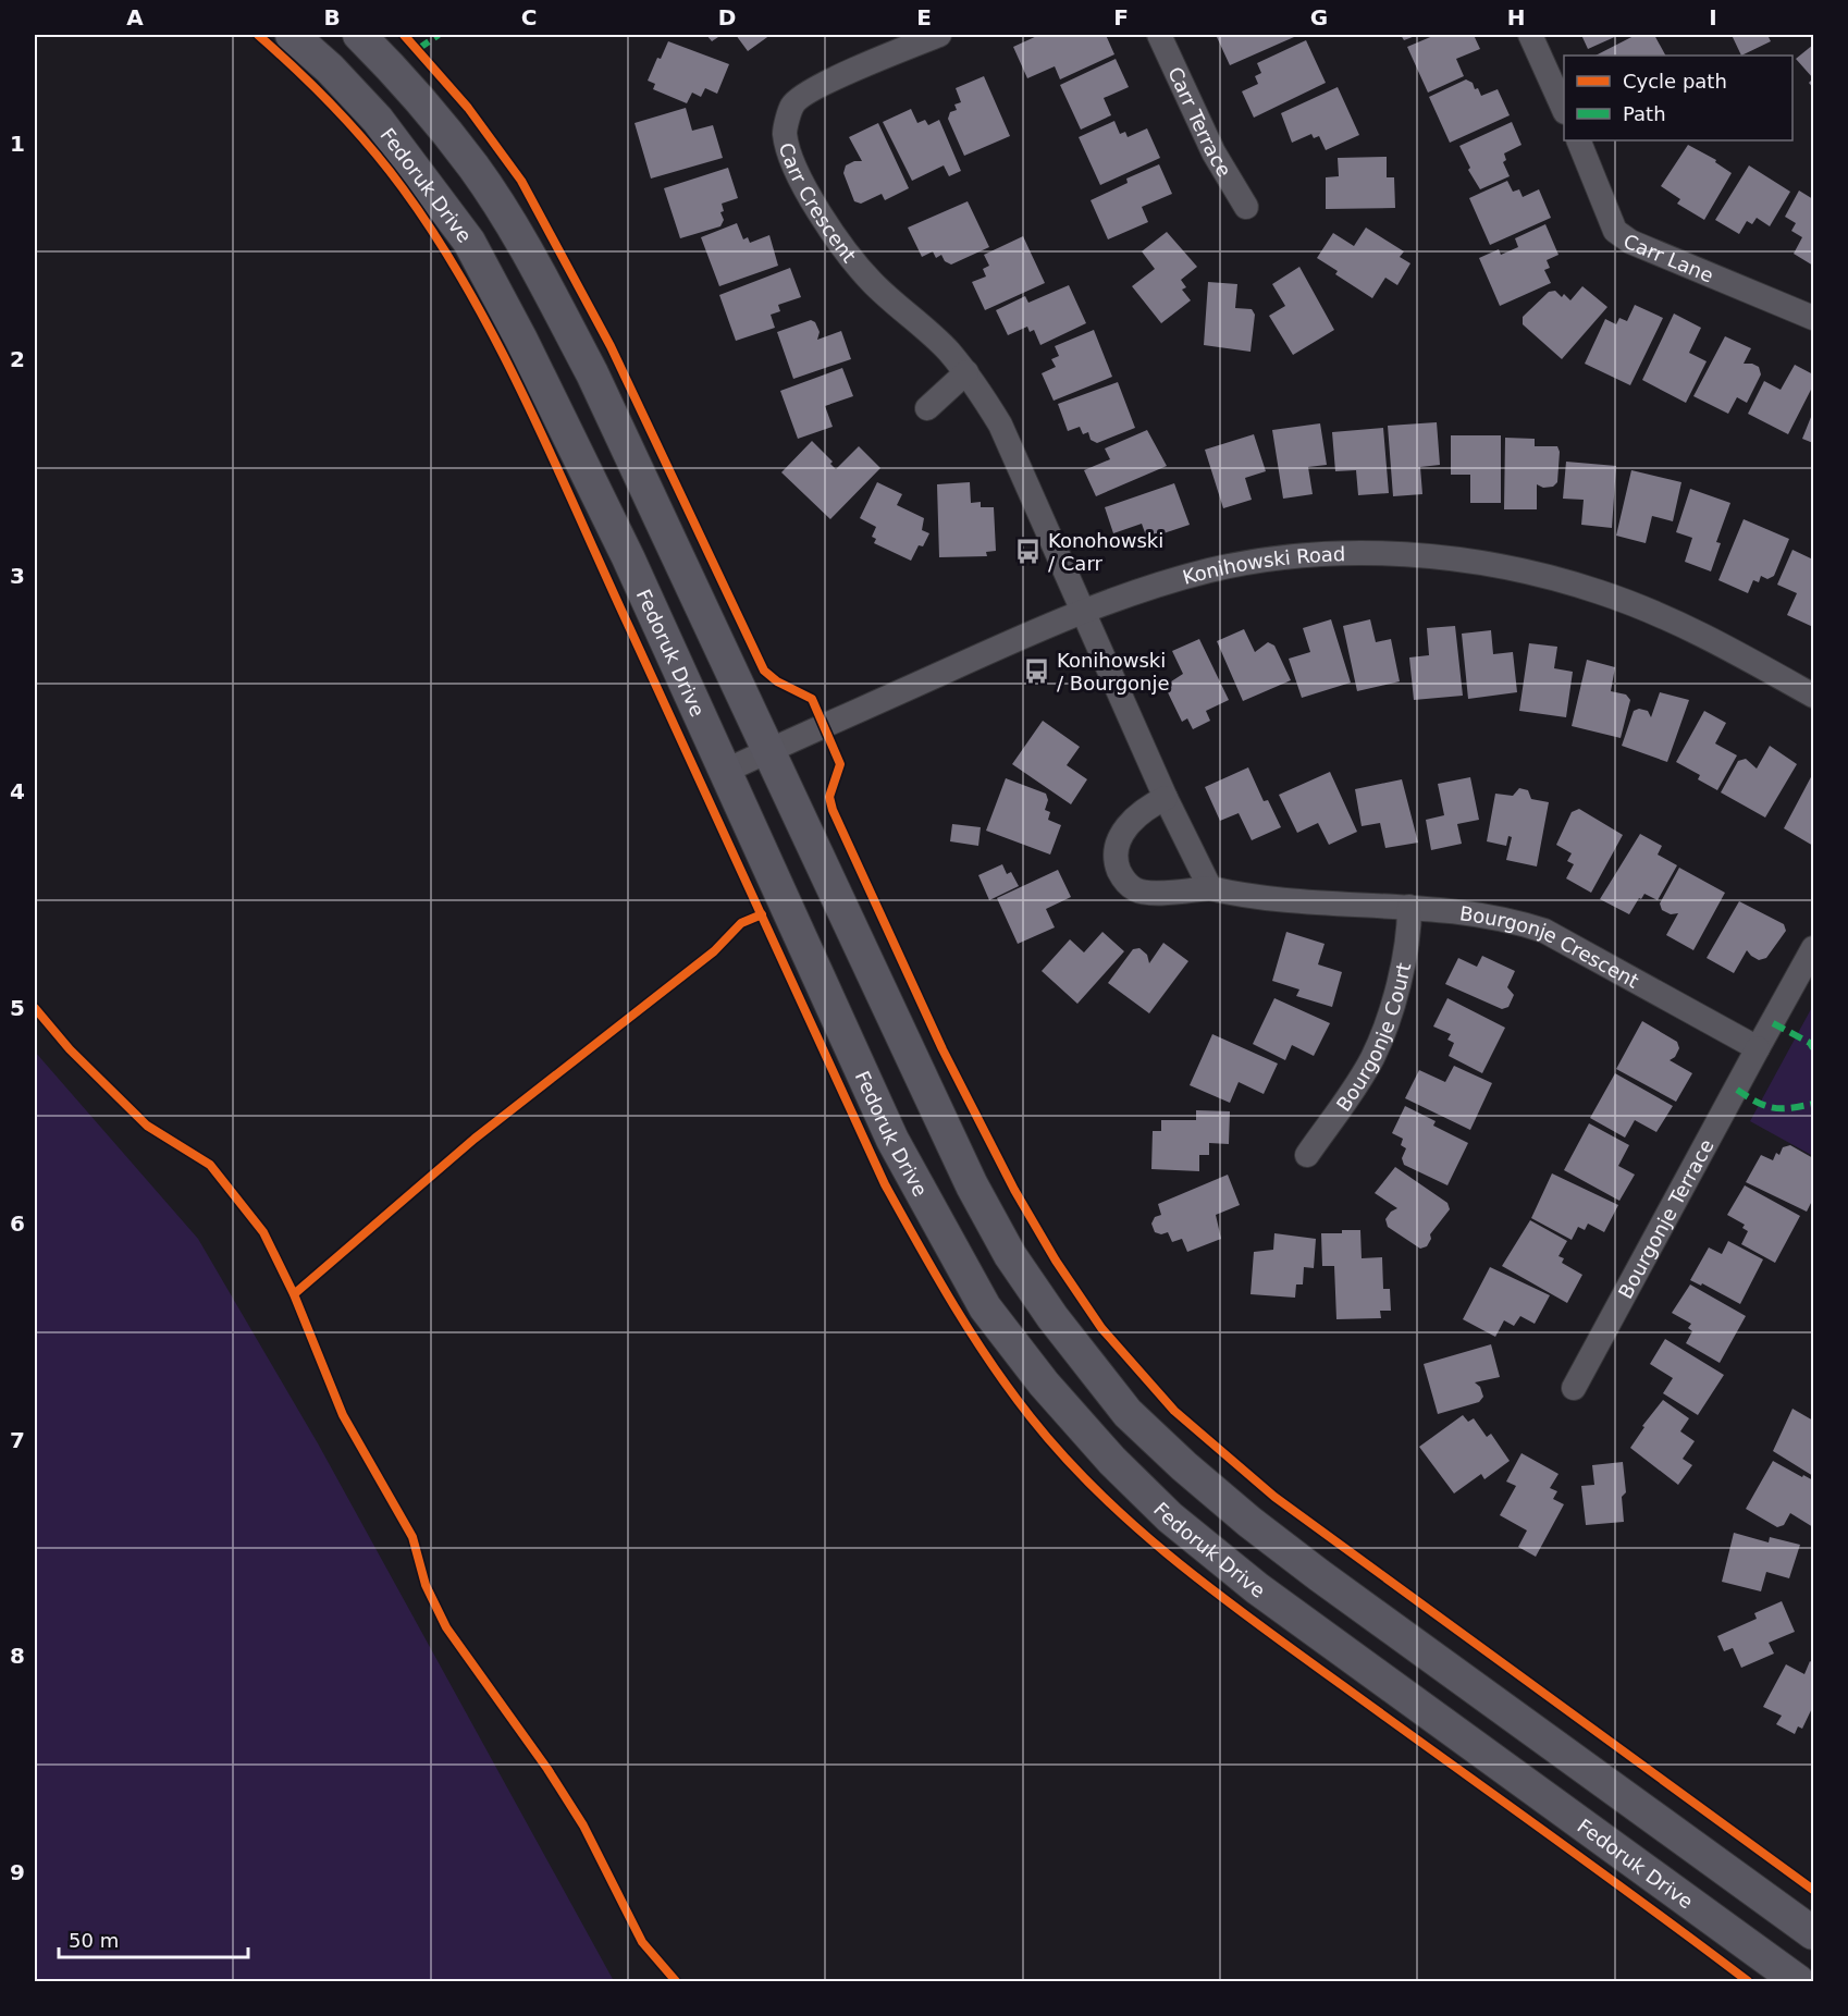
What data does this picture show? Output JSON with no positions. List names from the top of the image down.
{
  "streets": {
    "main road": ["Fedoruk Drive"],
    "street": [
      "Carr Terrace",
      "Carr Crescent",
      "Carr Lane",
      "Konihowski Road",
      "Bourgonje Crescent",
      "Bourgonje Court",
      "Bourgonje Terrace"
    ]
  },
  "crossings": [
    ["Fedoruk Drive", "Konihowski Road"],
    ["Carr Crescent", "Konihowski Road"],
    ["Bourgonje Crescent", "Bourgonje Court"],
    ["Bourgonje Crescent", "Bourgonje Terrace"]
  ],
  "places": {
    "bus stop": ["Konohowski / Carr", "Konihowski / Bourgonje"]
  },
  "legend": ["Cycle path", "Path"],
  "scale_bar": "50 m",
  "grid": {
    "columns": [
      "A",
      "B",
      "C",
      "D",
      "E",
      "F",
      "G",
      "H",
      "I"
    ],
    "rows": [
      "1",
      "2",
      "3",
      "4",
      "5",
      "6",
      "7",
      "8",
      "9"
    ]
  }
}
